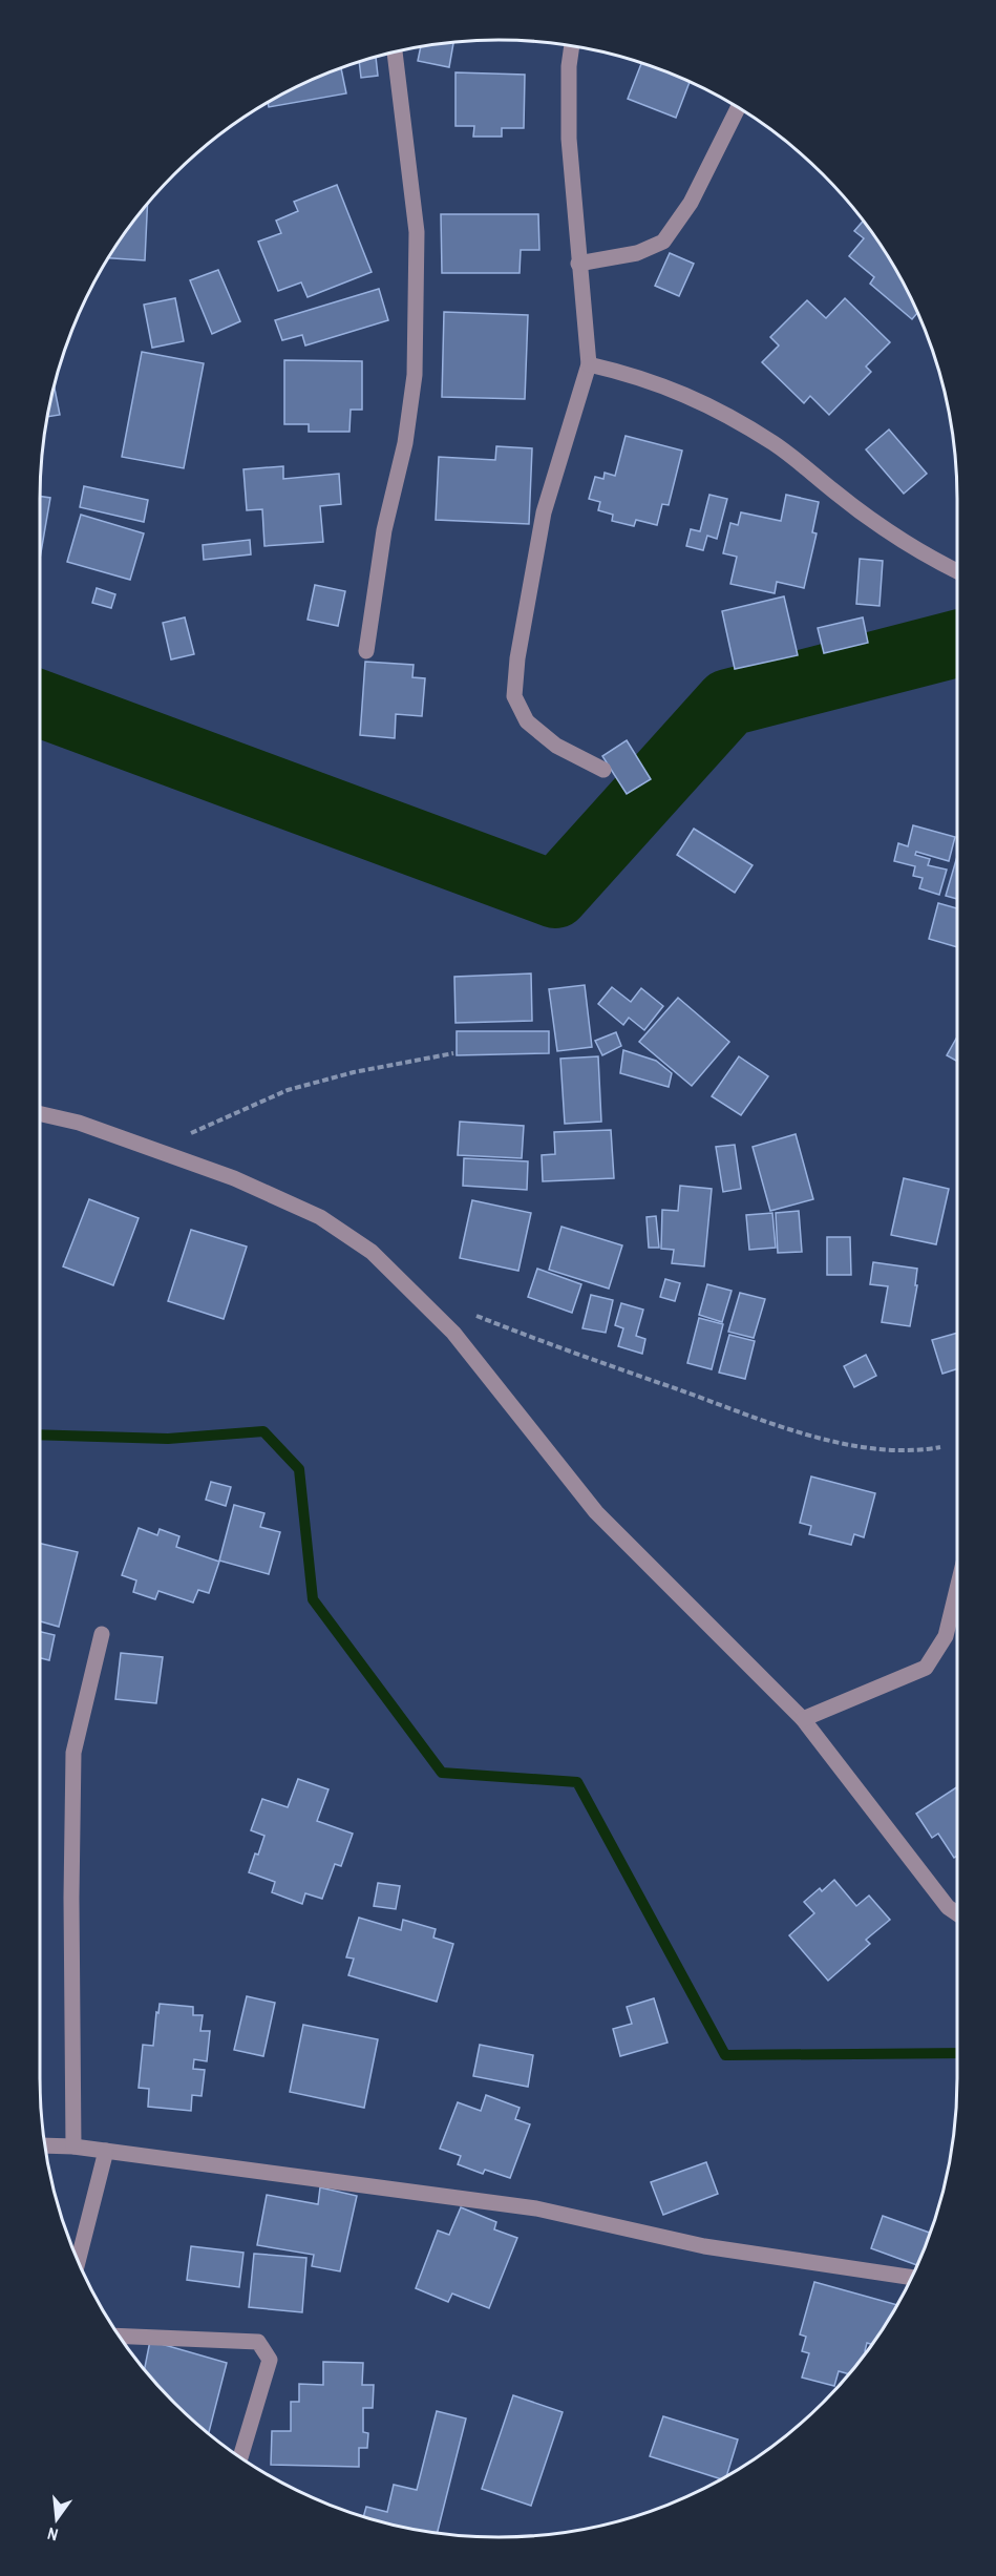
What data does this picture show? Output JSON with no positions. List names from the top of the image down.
{
  "north": "bottom"
}
